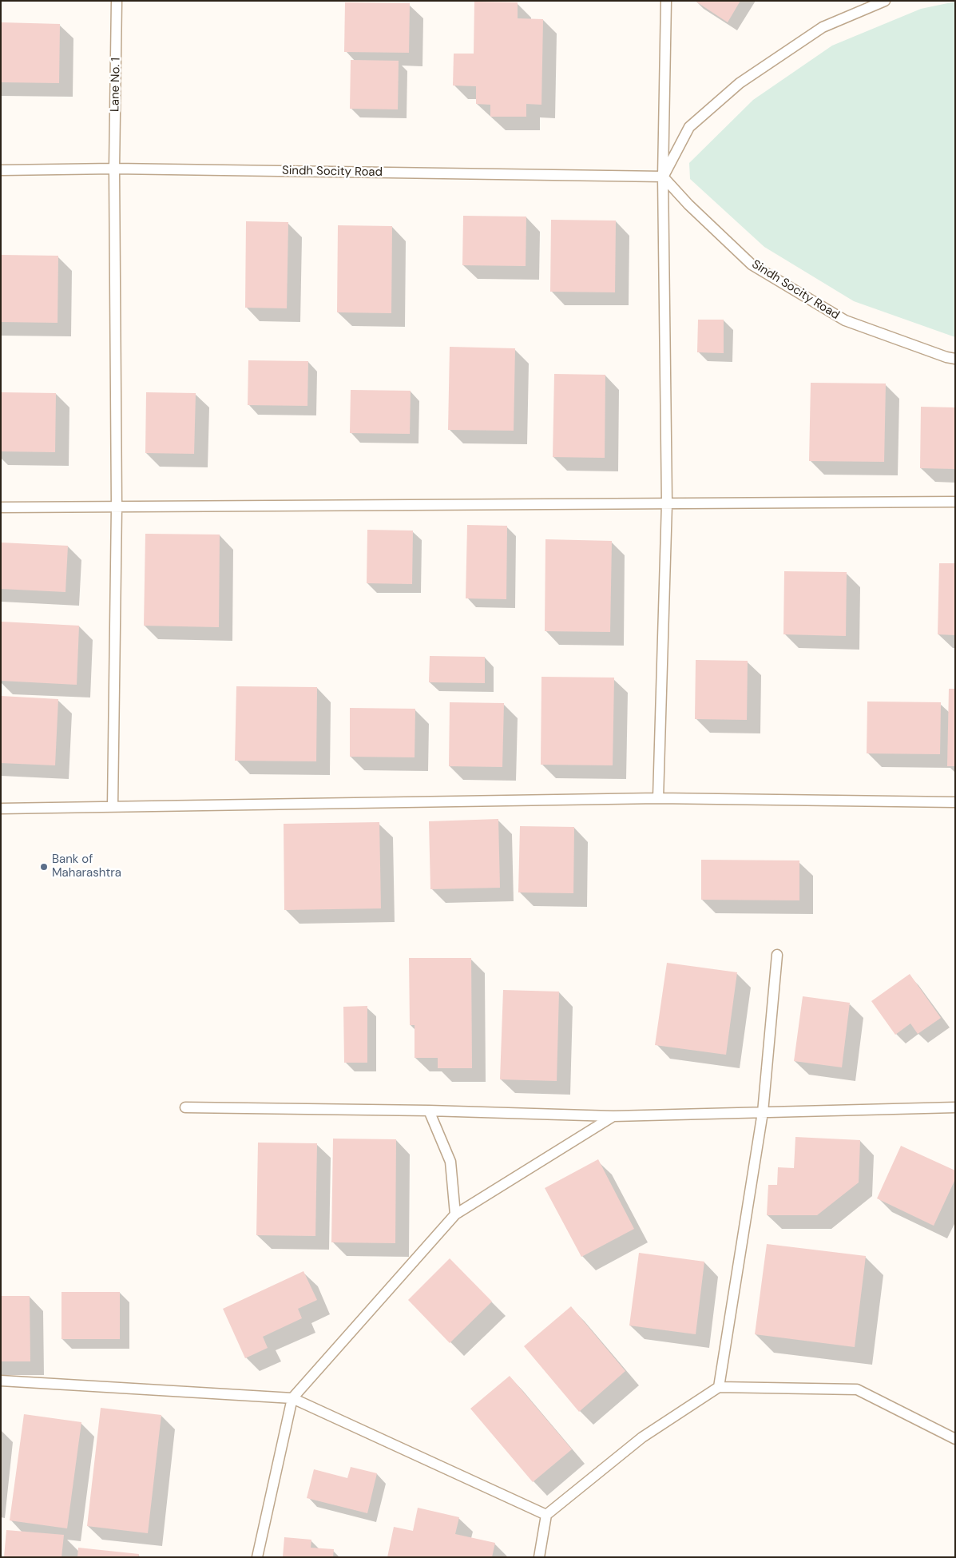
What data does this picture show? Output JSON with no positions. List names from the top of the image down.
{
  "streets": {
    "lane": ["Lane No. 1", "Sindh Socity Road"]
  },
  "crossings": [
    ["Lane No. 1", "Sindh Socity Road"]
  ],
  "places": ["Bank of Maharashtra"]
}
